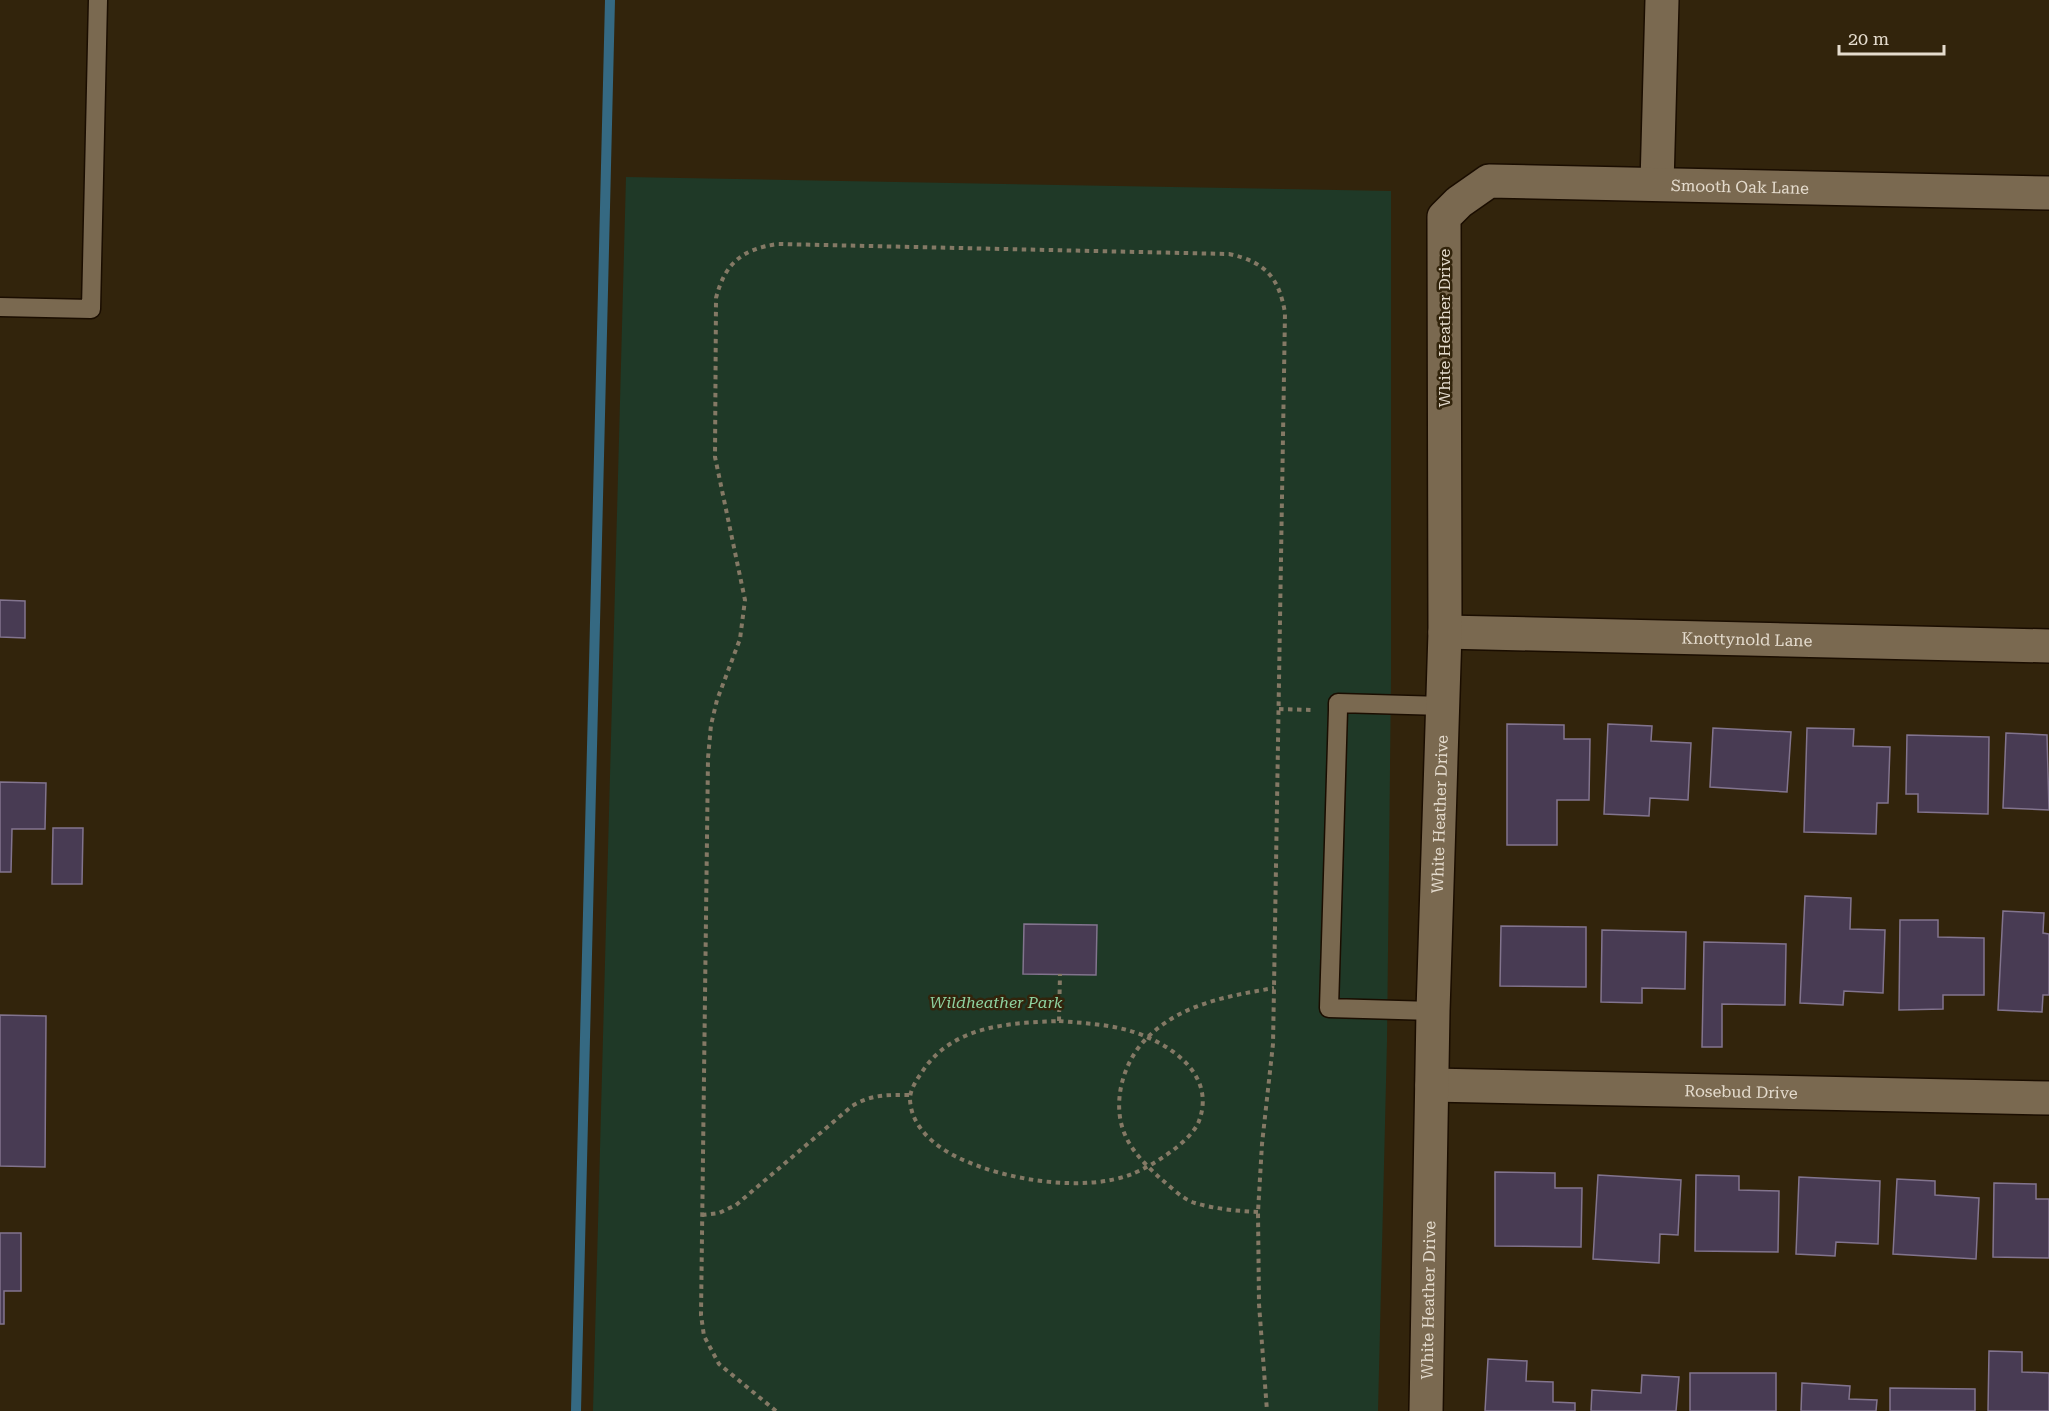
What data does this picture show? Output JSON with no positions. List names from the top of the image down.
{
  "streets": {
    "street": [
      "Smooth Oak Lane",
      "White Heather Drive",
      "Knottynold Lane",
      "Rosebud Drive"
    ]
  },
  "crossings": [
    ["Smooth Oak Lane", "White Heather Drive"],
    ["White Heather Drive", "Knottynold Lane"],
    ["White Heather Drive", "Rosebud Drive"]
  ],
  "parks": ["Wildheather Park"],
  "scale_bar": "20 m"
}
